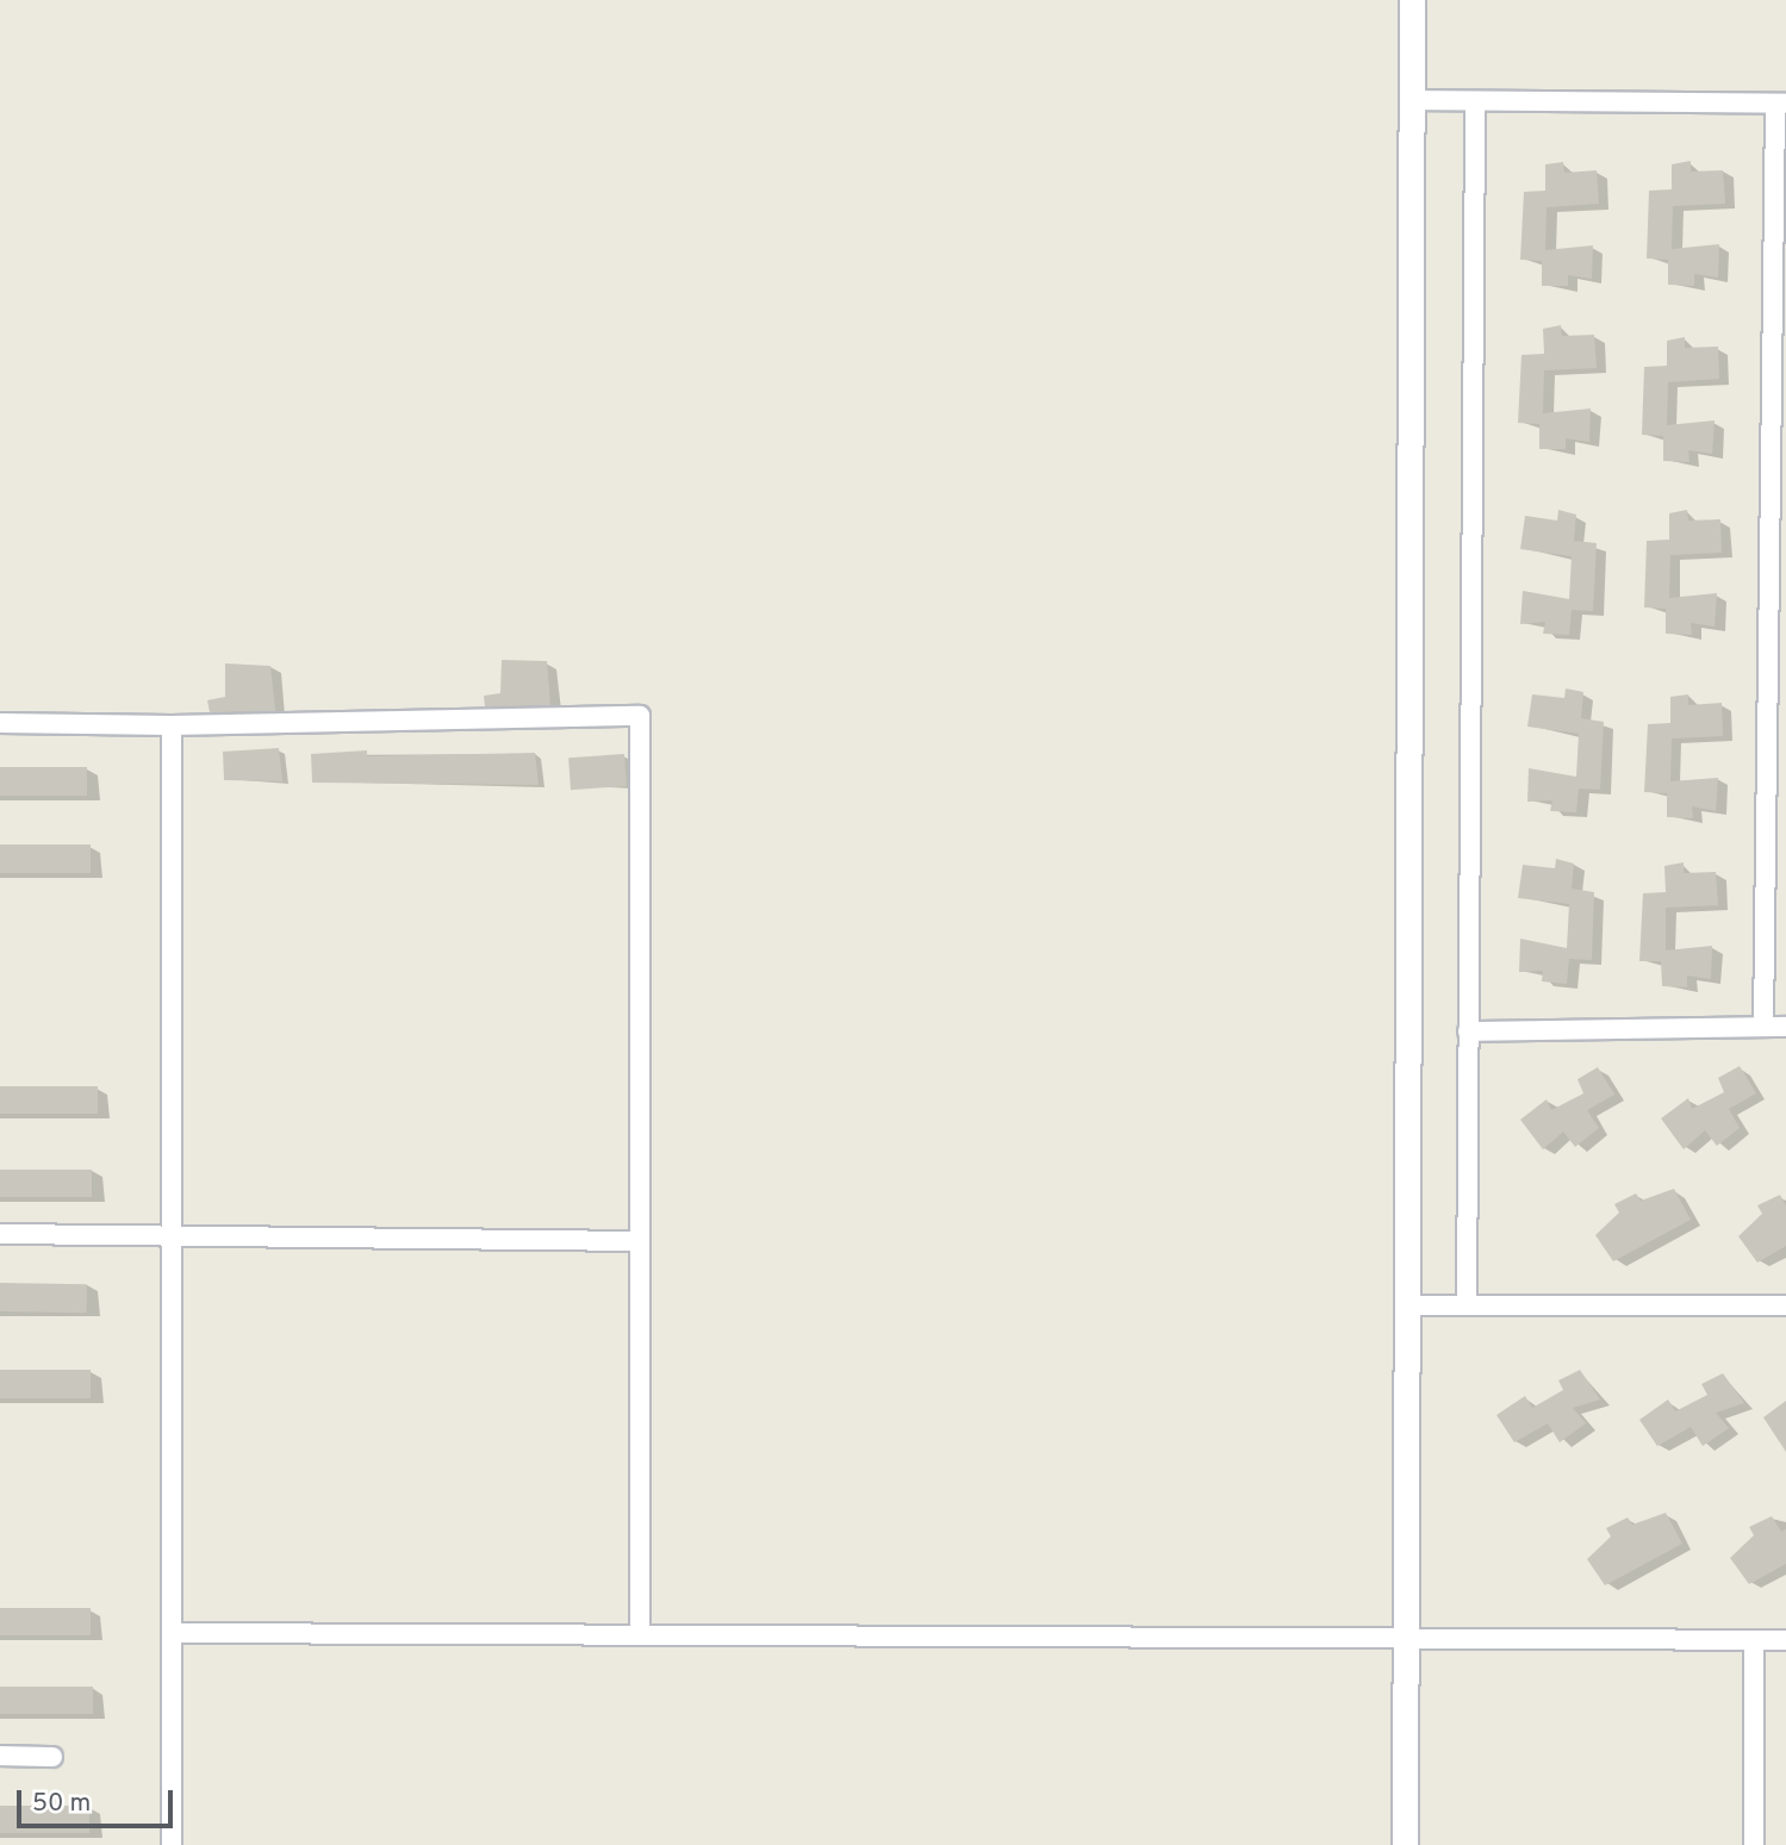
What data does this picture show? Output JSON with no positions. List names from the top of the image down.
{
  "scale_bar": "50 m"
}
